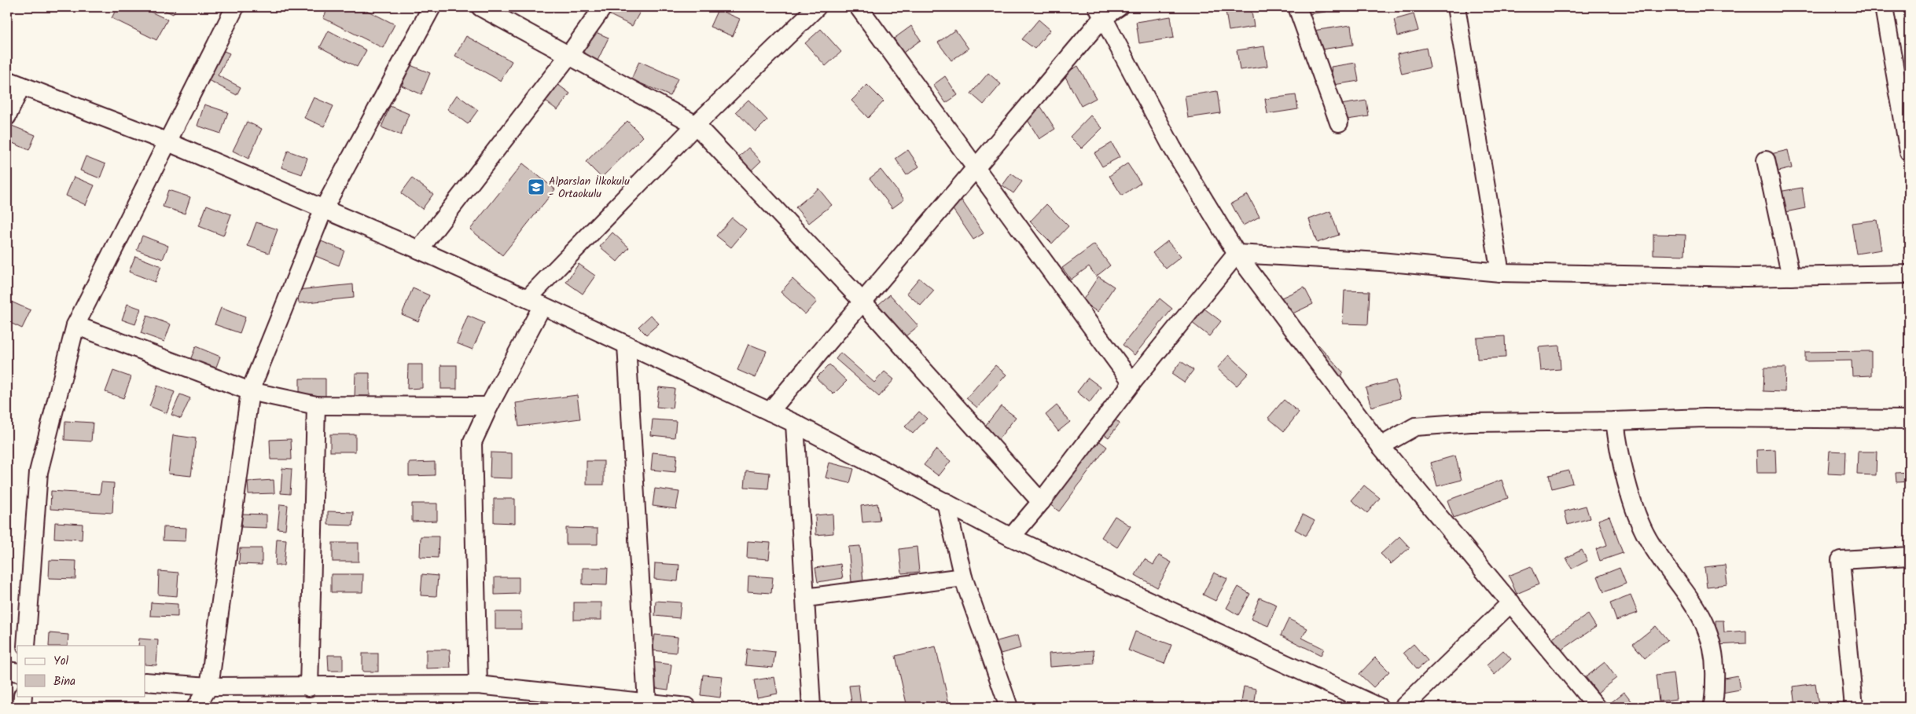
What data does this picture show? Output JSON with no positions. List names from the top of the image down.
{
  "places": {
    "school or university": ["Alparslan İlkokulu - Ortaokulu"]
  },
  "legend": ["Yol", "Bina"]
}
